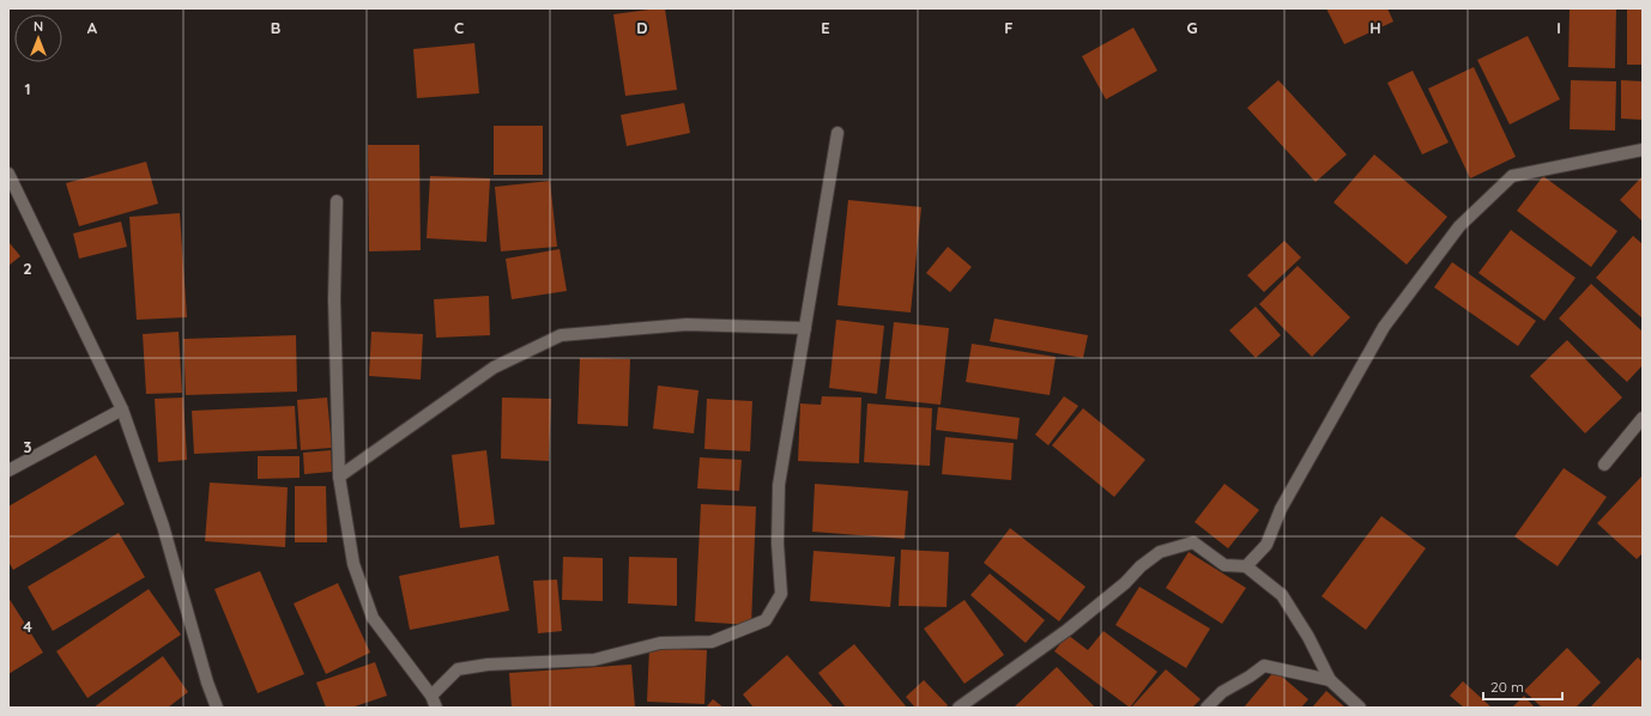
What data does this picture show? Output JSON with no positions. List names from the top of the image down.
{
  "scale_bar": "20 m",
  "north": "top",
  "grid": {
    "columns": [
      "A",
      "B",
      "C",
      "D",
      "E",
      "F",
      "G",
      "H",
      "I"
    ],
    "rows": [
      "1",
      "2",
      "3",
      "4"
    ]
  }
}
